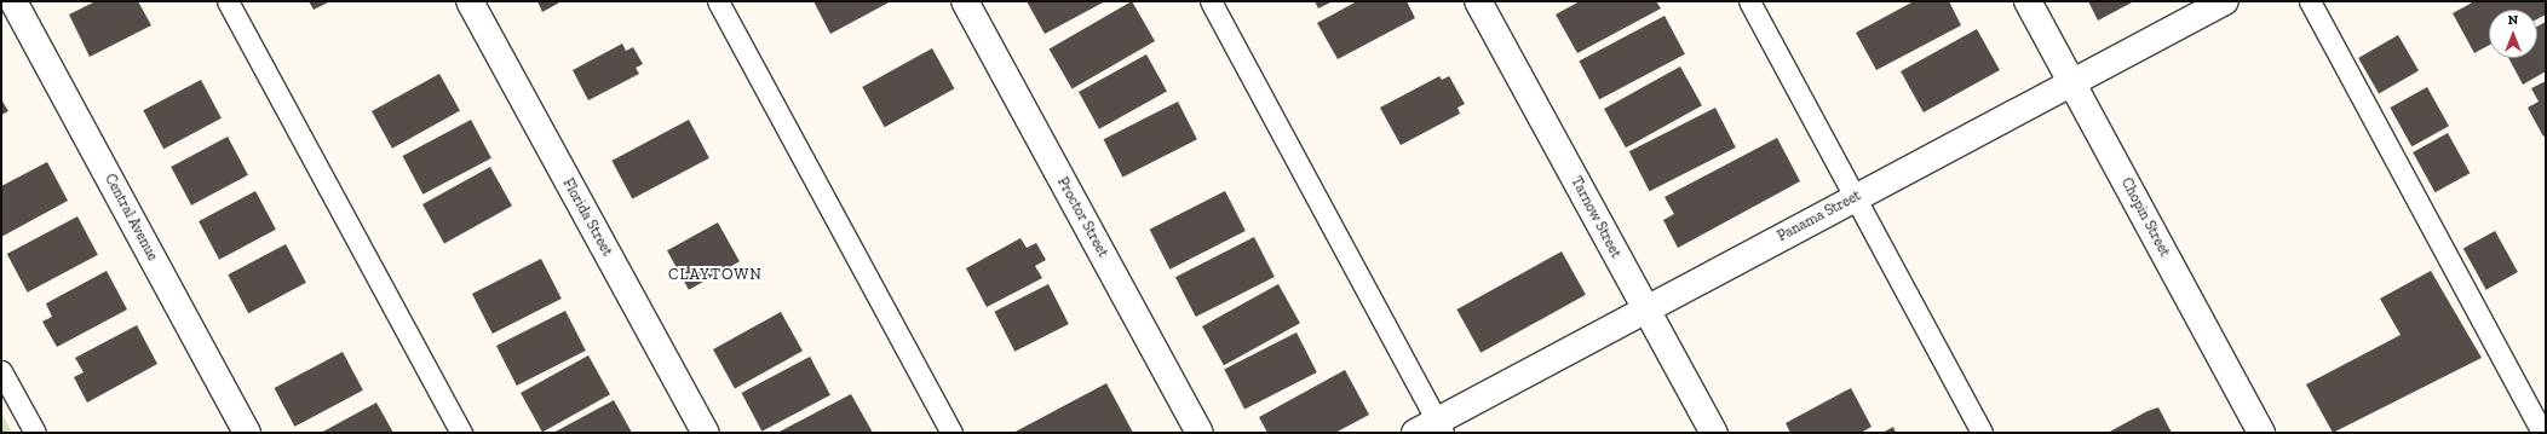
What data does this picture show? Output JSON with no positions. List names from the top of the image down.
{
  "streets": {
    "street": [
      "Panama Street",
      "Central Avenue",
      "Florida Street",
      "Proctor Street",
      "Tarnow Street",
      "Chopin Street"
    ]
  },
  "crossings": [
    ["Panama Street", "Tarnow Street"],
    ["Panama Street", "Chopin Street"]
  ],
  "districts": ["CLAYTOWN"],
  "north": "top"
}
